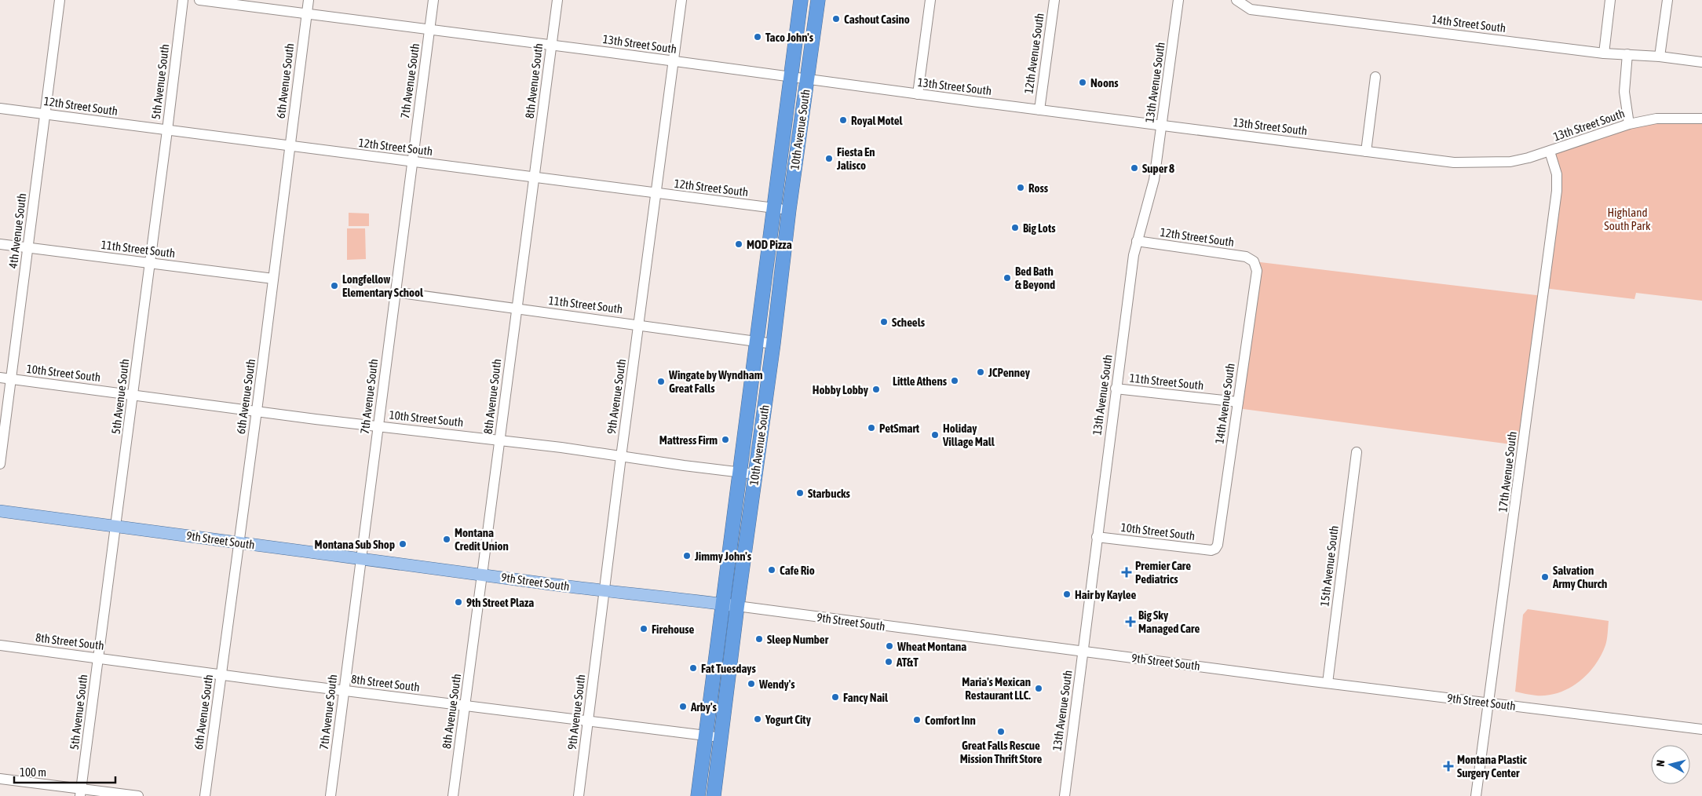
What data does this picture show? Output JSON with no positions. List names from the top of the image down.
{
  "streets": {
    "highway": ["10th Avenue South"],
    "main road": ["9th Street South"],
    "street": [
      "14th Street South",
      "13th Street South",
      "12th Avenue South",
      "6th Avenue South",
      "7th Avenue South",
      "8th Avenue South",
      "5th Avenue South",
      "13th Avenue South",
      "12th Street South",
      "4th Avenue South",
      "11th Street South",
      "10th Street South",
      "9th Avenue South",
      "14th Avenue South",
      "17th Avenue South",
      "15th Avenue South",
      "8th Street South"
    ]
  },
  "crossings": [
    ["13th Street South", "12th Avenue South"],
    ["13th Street South", "6th Avenue South"],
    ["13th Street South", "7th Avenue South"],
    ["13th Street South", "8th Avenue South"],
    ["13th Street South", "13th Avenue South"],
    ["13th Street South", "10th Avenue South"],
    ["13th Street South", "9th Avenue South"],
    ["13th Street South", "17th Avenue South"],
    ["6th Avenue South", "12th Street South"],
    ["6th Avenue South", "11th Street South"],
    ["6th Avenue South", "10th Street South"],
    ["6th Avenue South", "9th Street South"],
    ["6th Avenue South", "8th Street South"],
    ["7th Avenue South", "12th Street South"],
    ["7th Avenue South", "11th Street South"],
    ["7th Avenue South", "10th Street South"],
    ["7th Avenue South", "9th Street South"],
    ["7th Avenue South", "8th Street South"],
    ["8th Avenue South", "12th Street South"],
    ["8th Avenue South", "11th Street South"],
    ["8th Avenue South", "10th Street South"],
    ["8th Avenue South", "9th Street South"],
    ["8th Avenue South", "8th Street South"],
    ["5th Avenue South", "12th Street South"],
    ["5th Avenue South", "11th Street South"],
    ["5th Avenue South", "10th Street South"],
    ["5th Avenue South", "9th Street South"],
    ["5th Avenue South", "8th Street South"],
    ["13th Avenue South", "12th Street South"],
    ["13th Avenue South", "11th Street South"],
    ["13th Avenue South", "10th Street South"],
    ["13th Avenue South", "9th Street South"],
    ["12th Street South", "10th Avenue South"],
    ["12th Street South", "4th Avenue South"],
    ["12th Street South", "9th Avenue South"],
    ["12th Street South", "14th Avenue South"],
    ["10th Avenue South", "11th Street South"],
    ["10th Avenue South", "10th Street South"],
    ["10th Avenue South", "9th Street South"],
    ["10th Avenue South", "8th Street South"],
    ["4th Avenue South", "11th Street South"],
    ["4th Avenue South", "10th Street South"],
    ["11th Street South", "9th Avenue South"],
    ["11th Street South", "14th Avenue South"],
    ["10th Street South", "9th Avenue South"],
    ["10th Street South", "14th Avenue South"],
    ["9th Avenue South", "9th Street South"],
    ["9th Avenue South", "8th Street South"],
    ["17th Avenue South", "9th Street South"],
    ["9th Street South", "15th Avenue South"]
  ],
  "parks": ["Highland South Park"],
  "places": {
    "other": [
      "Cashout Casino",
      "Taco John's",
      "Noons",
      "Royal Motel",
      "Fiesta En Jalisco",
      "Super 8",
      "Ross",
      "Big Lots",
      "MOD Pizza",
      "Bed Bath & Beyond",
      "Longfellow Elementary School",
      "Scheels",
      "JCPenney",
      "Little Athens",
      "Wingate by Wyndham Great Falls",
      "Hobby Lobby",
      "PetSmart",
      "Holiday Village Mall",
      "Mattress Firm",
      "Starbucks",
      "Montana Credit Union",
      "Montana Sub Shop",
      "Jimmy John's",
      "Cafe Rio",
      "Salvation Army Church",
      "Hair by Kaylee",
      "9th Street Plaza",
      "Firehouse",
      "Sleep Number",
      "Wheat Montana",
      "AT&T",
      "Fat Tuesdays",
      "Wendy's",
      "Maria's Mexican Restaurant LLC.",
      "Fancy Nail",
      "Arby's",
      "Yogurt City",
      "Comfort Inn",
      "Great Falls Rescue Mission Thrift Store"
    ],
    "health": ["Premier Care Pediatrics", "Big Sky Managed Care", "Montana Plastic Surgery Center"]
  },
  "scale_bar": "100 m",
  "north": "left"
}
